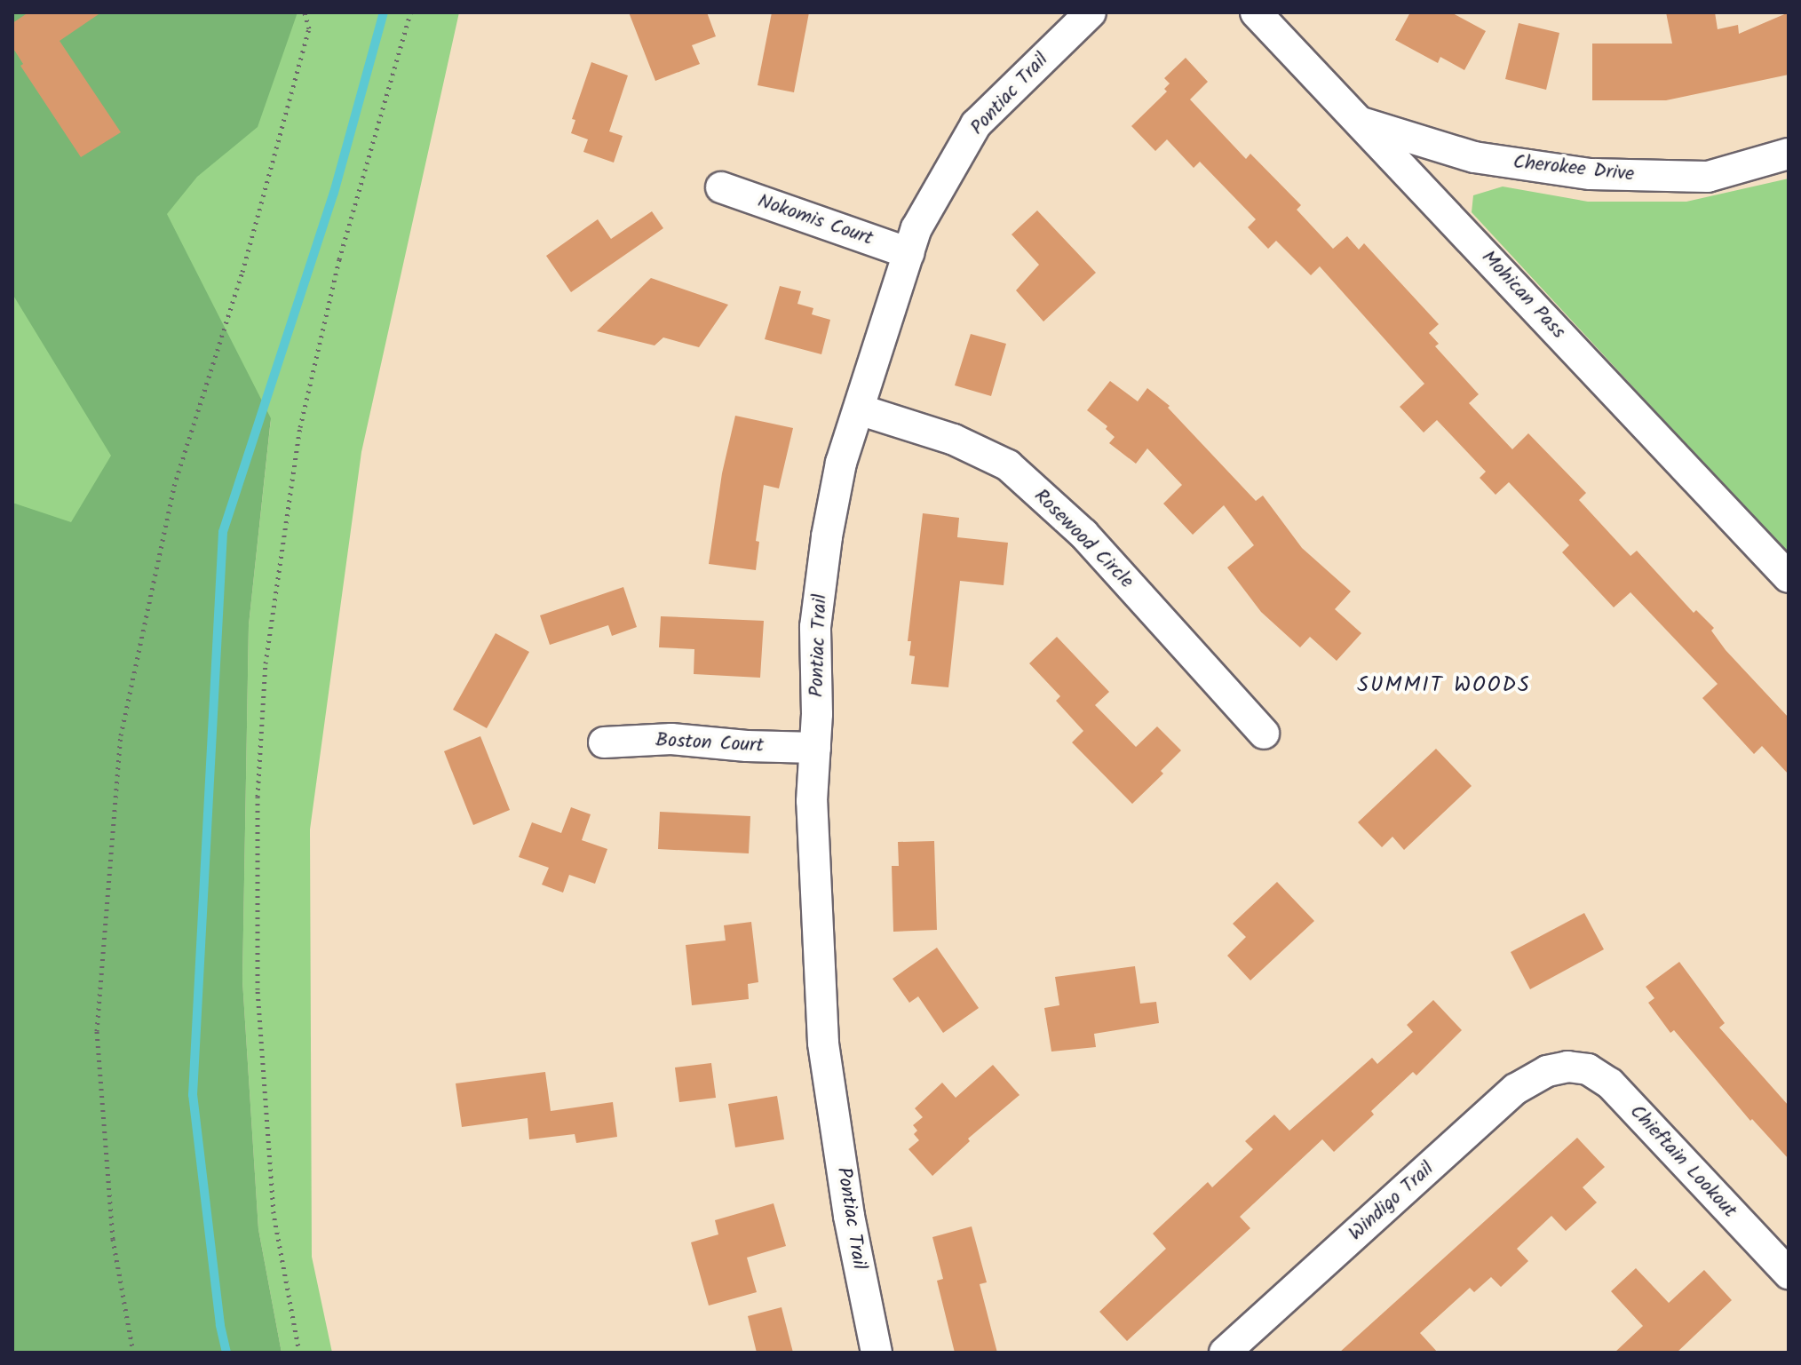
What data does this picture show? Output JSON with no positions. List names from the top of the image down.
{
  "streets": {
    "street": [
      "Pontiac Trail",
      "Cherokee Drive",
      "Nokomis Court",
      "Mohican Pass",
      "Rosewood Circle",
      "Boston Court",
      "Chieftain Lookout",
      "Windigo Trail"
    ]
  },
  "crossings": [
    ["Pontiac Trail", "Nokomis Court"],
    ["Pontiac Trail", "Rosewood Circle"],
    ["Pontiac Trail", "Boston Court"],
    ["Cherokee Drive", "Mohican Pass"],
    ["Chieftain Lookout", "Windigo Trail"]
  ],
  "districts": ["SUMMIT WOODS"]
}
